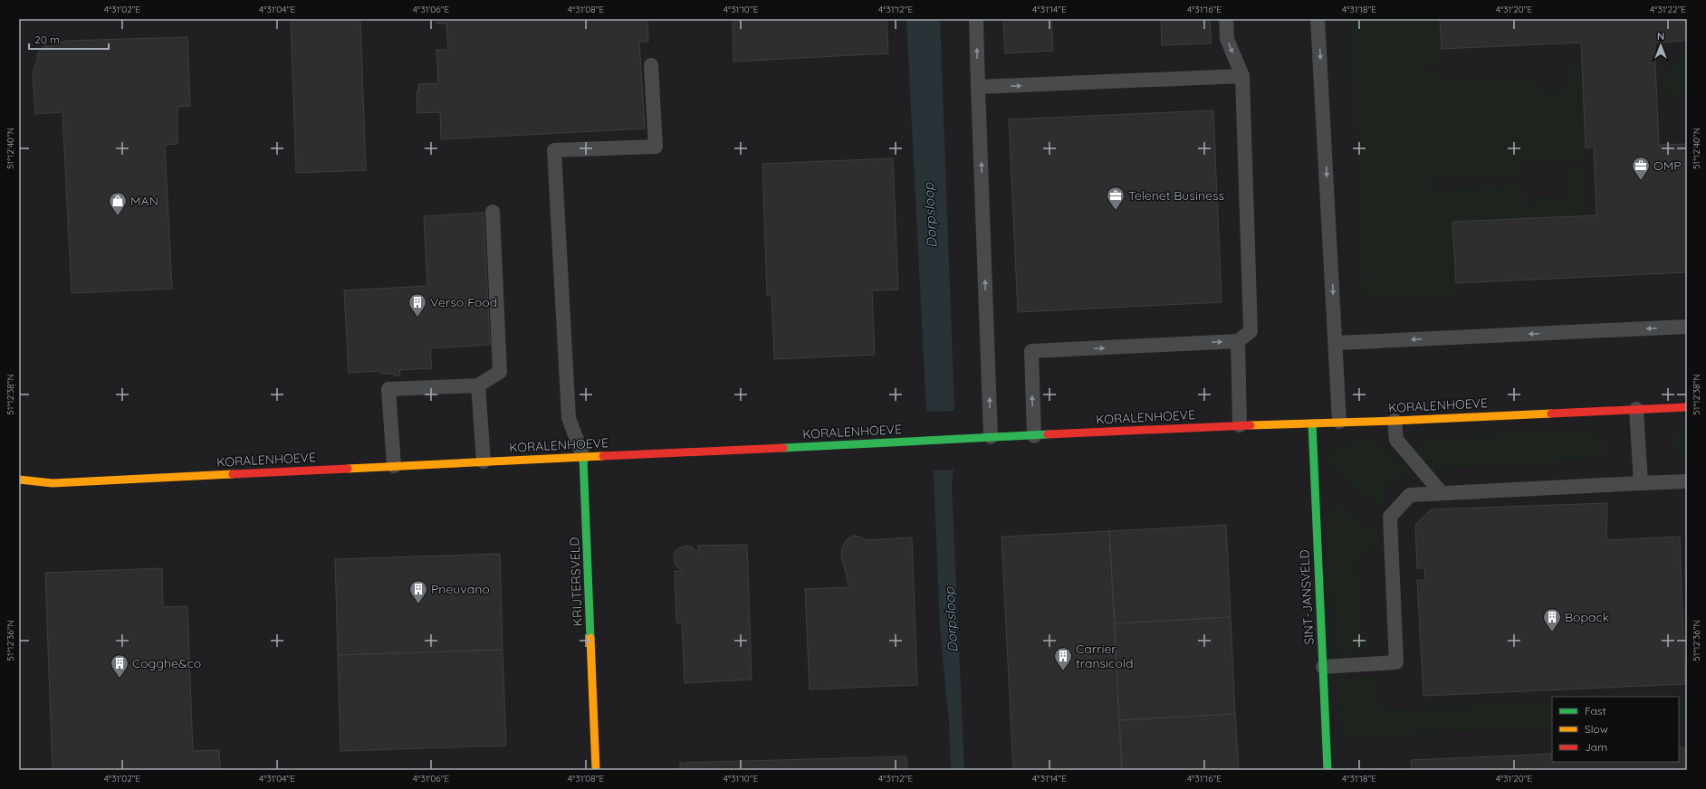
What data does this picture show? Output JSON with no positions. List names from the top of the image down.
{
  "streets": {
    "street": ["KORALENHOEVE", "KRIJTERSVELD", "SINT-JANSVELD"]
  },
  "crossings": [
    ["KORALENHOEVE", "KRIJTERSVELD"],
    ["KORALENHOEVE", "SINT-JANSVELD"]
  ],
  "water": ["Dorpsloop"],
  "places": {
    "office": ["OMP", "Telenet Business"],
    "shop": ["MAN"],
    "building": [
      "Verso Food",
      "Pneuvano",
      "Bopack",
      "Carrier transicold",
      "Cogghe&co"
    ]
  },
  "legend": ["Fast", "Slow", "Jam"],
  "scale_bar": "20 m",
  "north": "top",
  "coordinates": [
    "4°31'02\"E",
    "4°31'04\"E",
    "4°31'06\"E",
    "4°31'08\"E",
    "4°31'10\"E",
    "4°31'12\"E",
    "4°31'14\"E",
    "4°31'16\"E",
    "4°31'18\"E",
    "4°31'20\"E",
    "4°31'22\"E",
    "51°12'40\"N",
    "51°12'38\"N",
    "51°12'36\"N"
  ]
}
